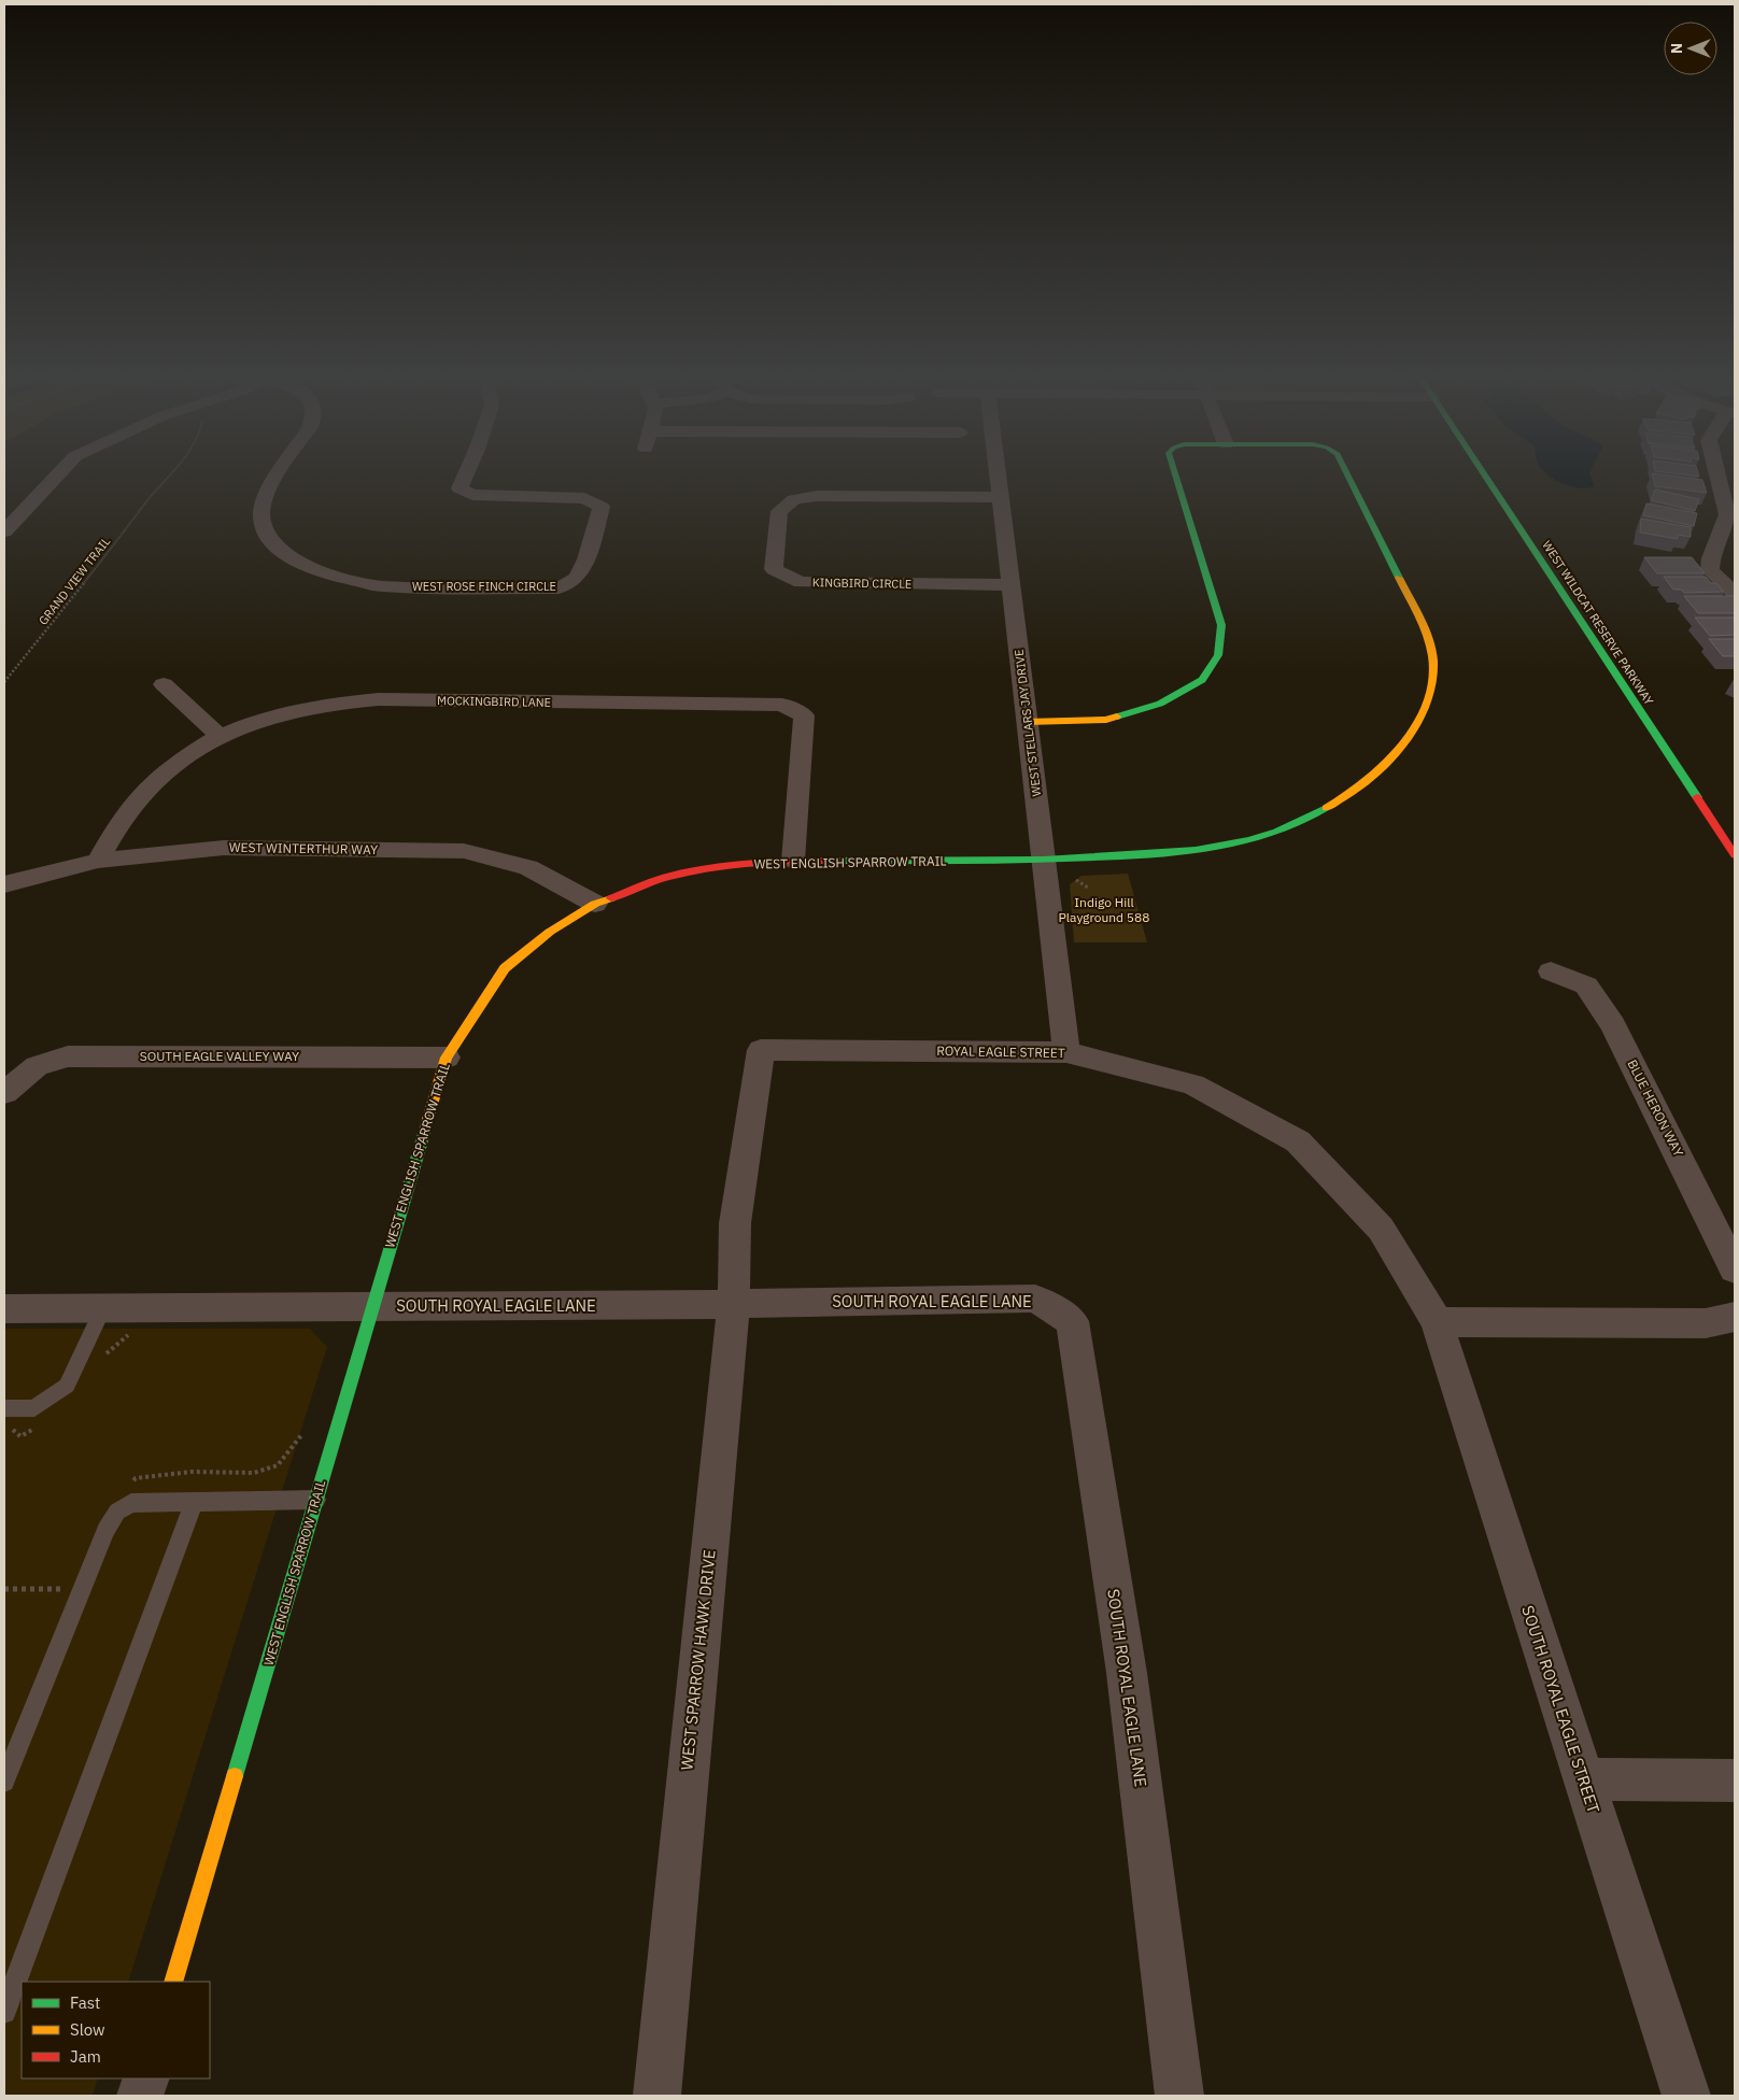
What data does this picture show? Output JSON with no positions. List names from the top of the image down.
{
  "streets": {
    "street": [
      "KINGBIRD CIRCLE",
      "WEST ROSE FINCH CIRCLE",
      "WEST WILDCAT RESERVE PARKWAY",
      "MOCKINGBIRD LANE",
      "WEST STELLARS JAY DRIVE",
      "WEST WINTERTHUR WAY",
      "WEST ENGLISH SPARROW TRAIL",
      "ROYAL EAGLE STREET",
      "SOUTH EAGLE VALLEY WAY",
      "BLUE HERON WAY",
      "SOUTH ROYAL EAGLE LANE",
      "WEST SPARROW HAWK DRIVE",
      "SOUTH ROYAL EAGLE STREET"
    ],
    "path": ["GRAND VIEW TRAIL"]
  },
  "crossings": [
    ["KINGBIRD CIRCLE", "WEST STELLARS JAY DRIVE"],
    ["MOCKINGBIRD LANE", "WEST WINTERTHUR WAY"],
    ["MOCKINGBIRD LANE", "WEST ENGLISH SPARROW TRAIL"],
    ["WEST STELLARS JAY DRIVE", "WEST ENGLISH SPARROW TRAIL"],
    ["WEST STELLARS JAY DRIVE", "ROYAL EAGLE STREET"],
    ["WEST WINTERTHUR WAY", "WEST ENGLISH SPARROW TRAIL"],
    ["WEST ENGLISH SPARROW TRAIL", "SOUTH EAGLE VALLEY WAY"],
    ["WEST ENGLISH SPARROW TRAIL", "SOUTH ROYAL EAGLE LANE"],
    ["ROYAL EAGLE STREET", "WEST SPARROW HAWK DRIVE"],
    ["ROYAL EAGLE STREET", "SOUTH ROYAL EAGLE STREET"],
    ["SOUTH ROYAL EAGLE LANE", "WEST SPARROW HAWK DRIVE"]
  ],
  "parks": ["Indigo Hill Playground 588"],
  "legend": ["Fast", "Slow", "Jam"],
  "north": "left"
}
